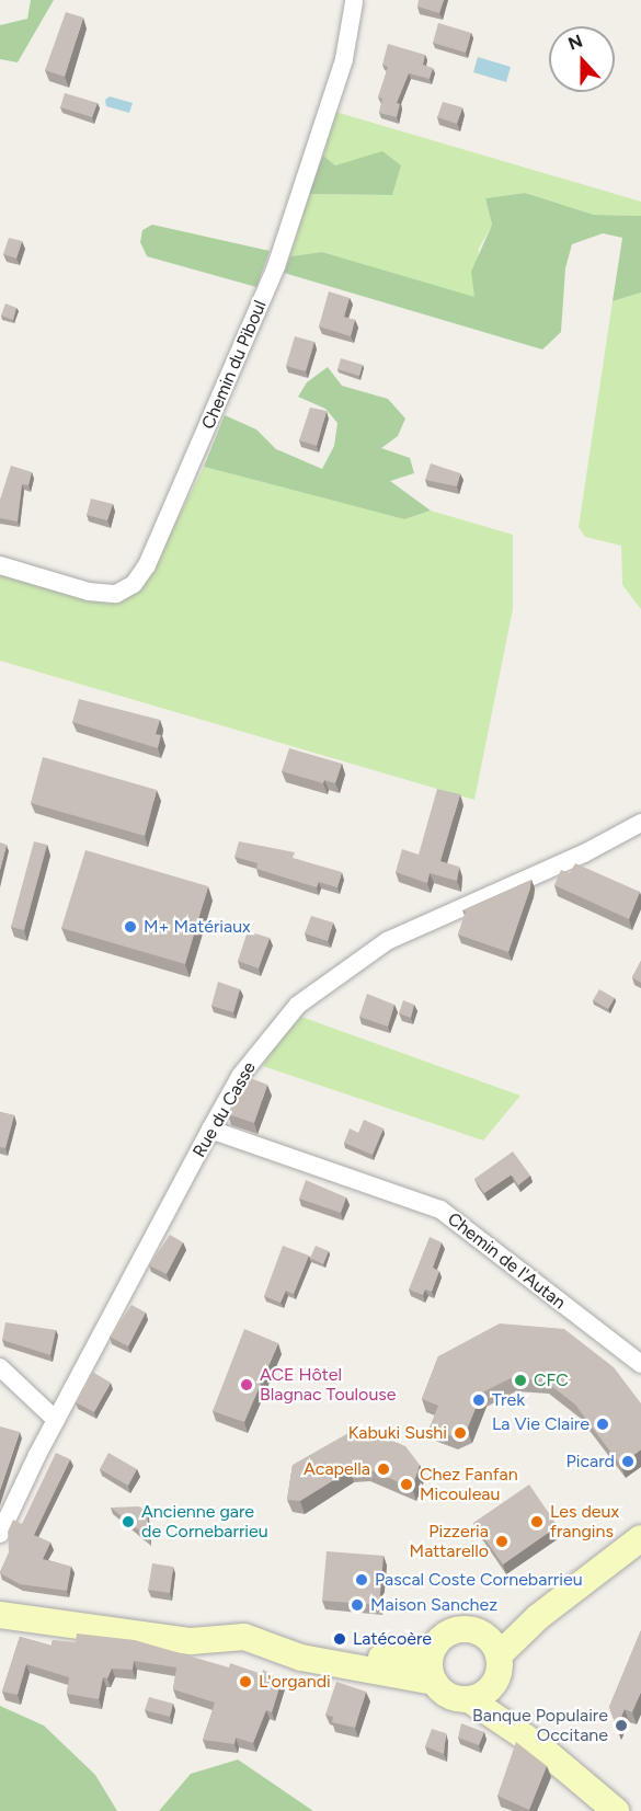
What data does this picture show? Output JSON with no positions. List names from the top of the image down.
{
  "streets": {
    "street": ["Chemin du Piboul", "Rue du Casse", "Chemin de l'Autan"]
  },
  "crossings": [
    ["Rue du Casse", "Chemin de l'Autan"]
  ],
  "places": [
    "M+ Matériaux",
    "CFC",
    "ACE Hôtel Blagnac Toulouse",
    "Trek",
    "La Vie Claire",
    "Kabuki Sushi",
    "Picard",
    "Acapella",
    "Chez Fanfan Micouleau",
    "Ancienne gare de Cornebarrieu",
    "Les deux frangins",
    "Pizzeria Mattarello",
    "Pascal Coste Cornebarrieu",
    "Maison Sanchez",
    "Latécoère",
    "L'organdi",
    "Banque Populaire Occitane"
  ],
  "north": "top"
}
